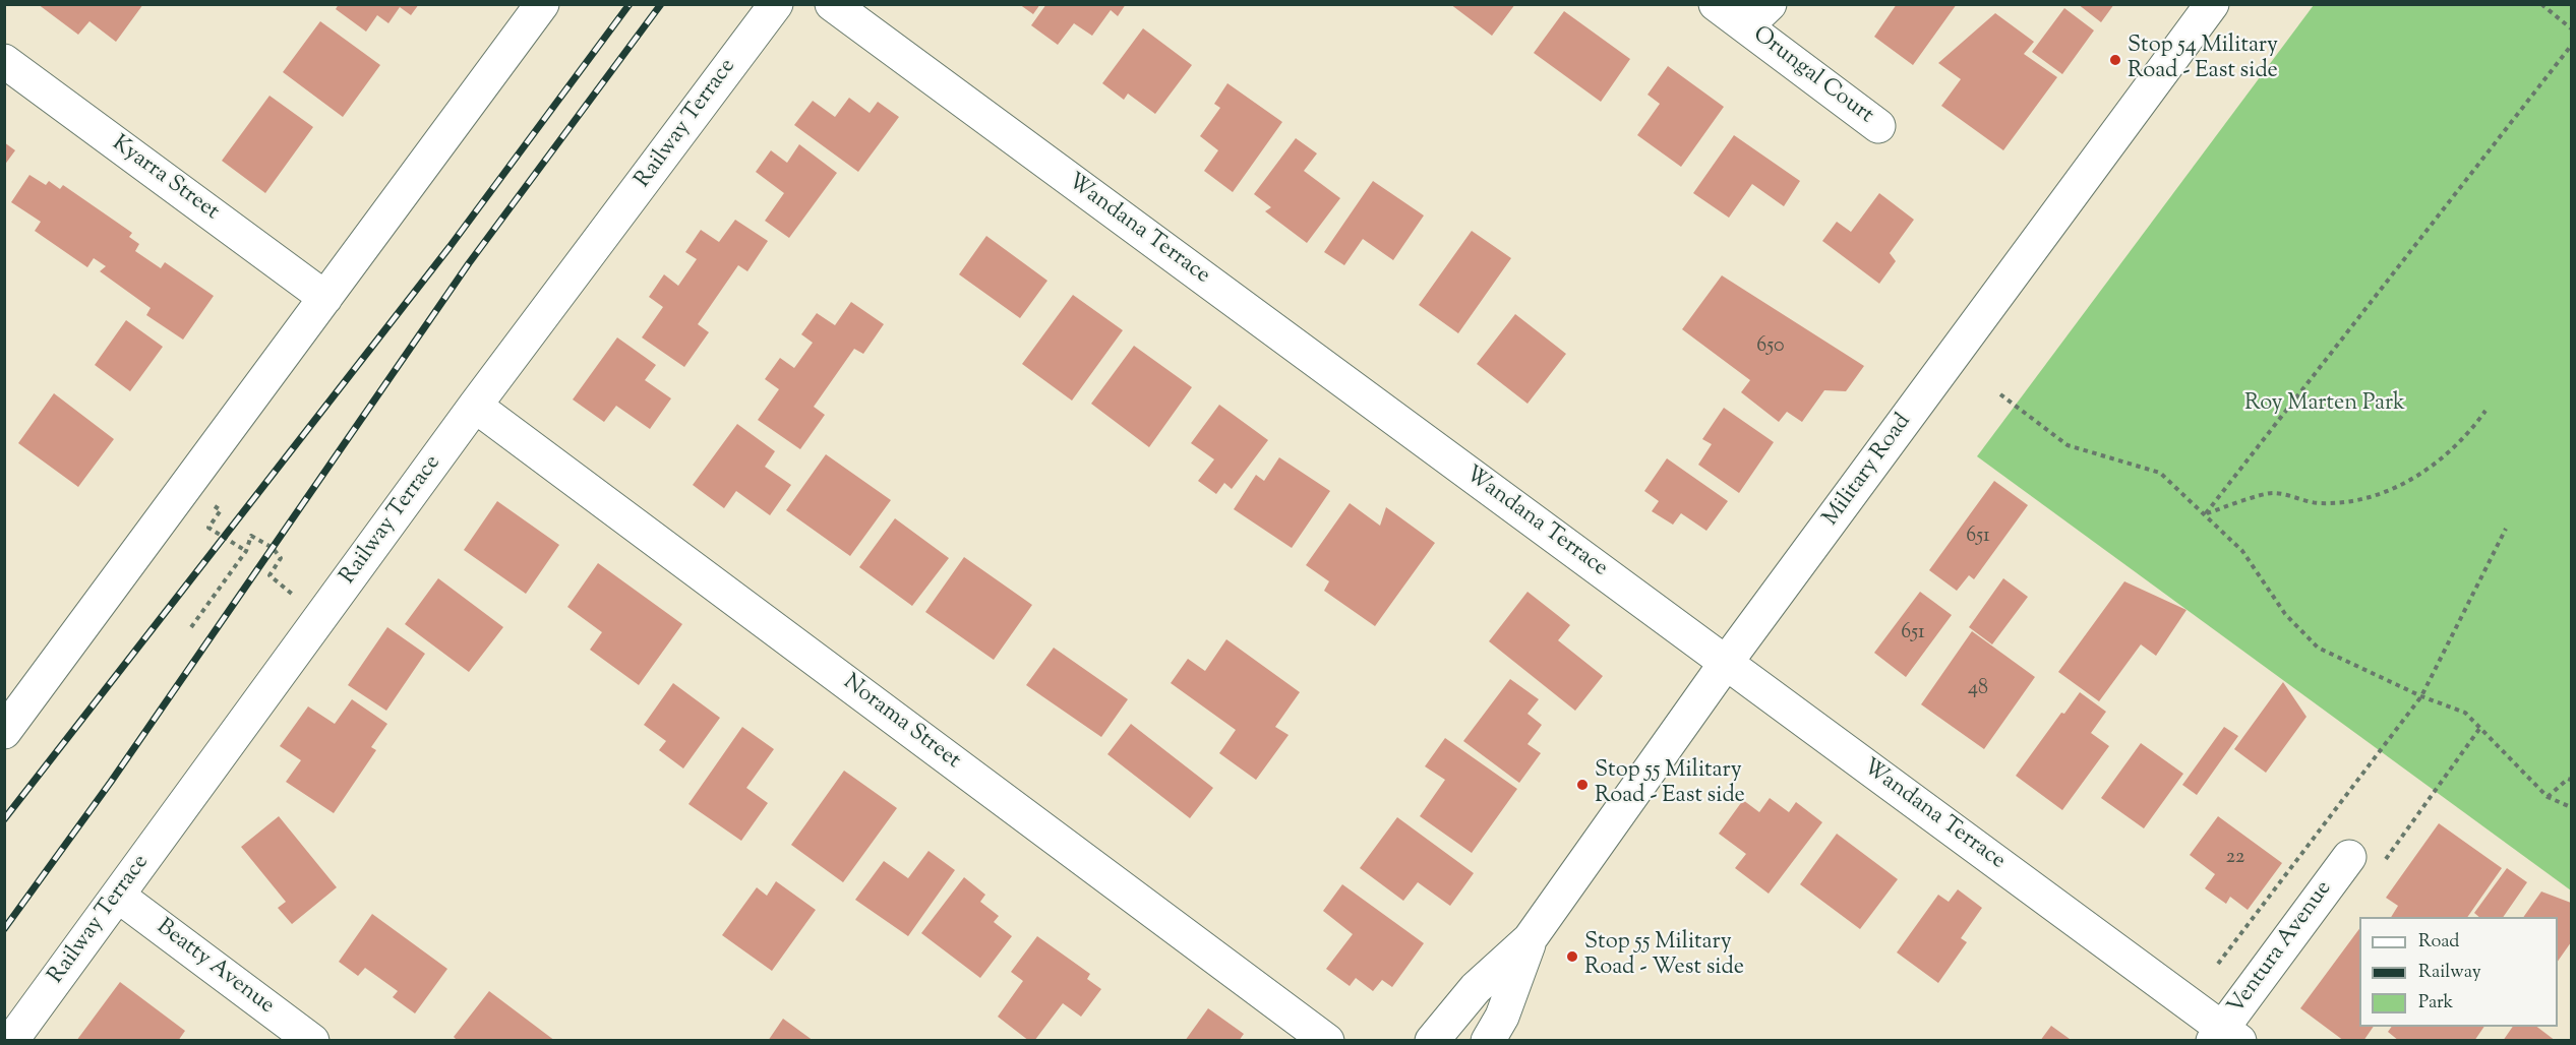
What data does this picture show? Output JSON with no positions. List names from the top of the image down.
{
  "streets": {
    "street": [
      "Orungal Court",
      "Railway Terrace",
      "Kyarra Street",
      "Wandana Terrace",
      "Military Road",
      "Norama Street",
      "Ventura Avenue",
      "Beatty Avenue"
    ]
  },
  "crossings": [
    ["Railway Terrace", "Norama Street"],
    ["Railway Terrace", "Beatty Avenue"],
    ["Wandana Terrace", "Military Road"],
    ["Wandana Terrace", "Ventura Avenue"]
  ],
  "parks": ["Roy Marten Park"],
  "places": ["Stop 54 Military Road - East side", "Stop 55 Military Road - East side", "Stop 55 Military Road - West side"],
  "house_numbers": [
    "650",
    "651",
    "651",
    "48",
    "22"
  ],
  "legend": ["Road", "Railway", "Park"]
}
